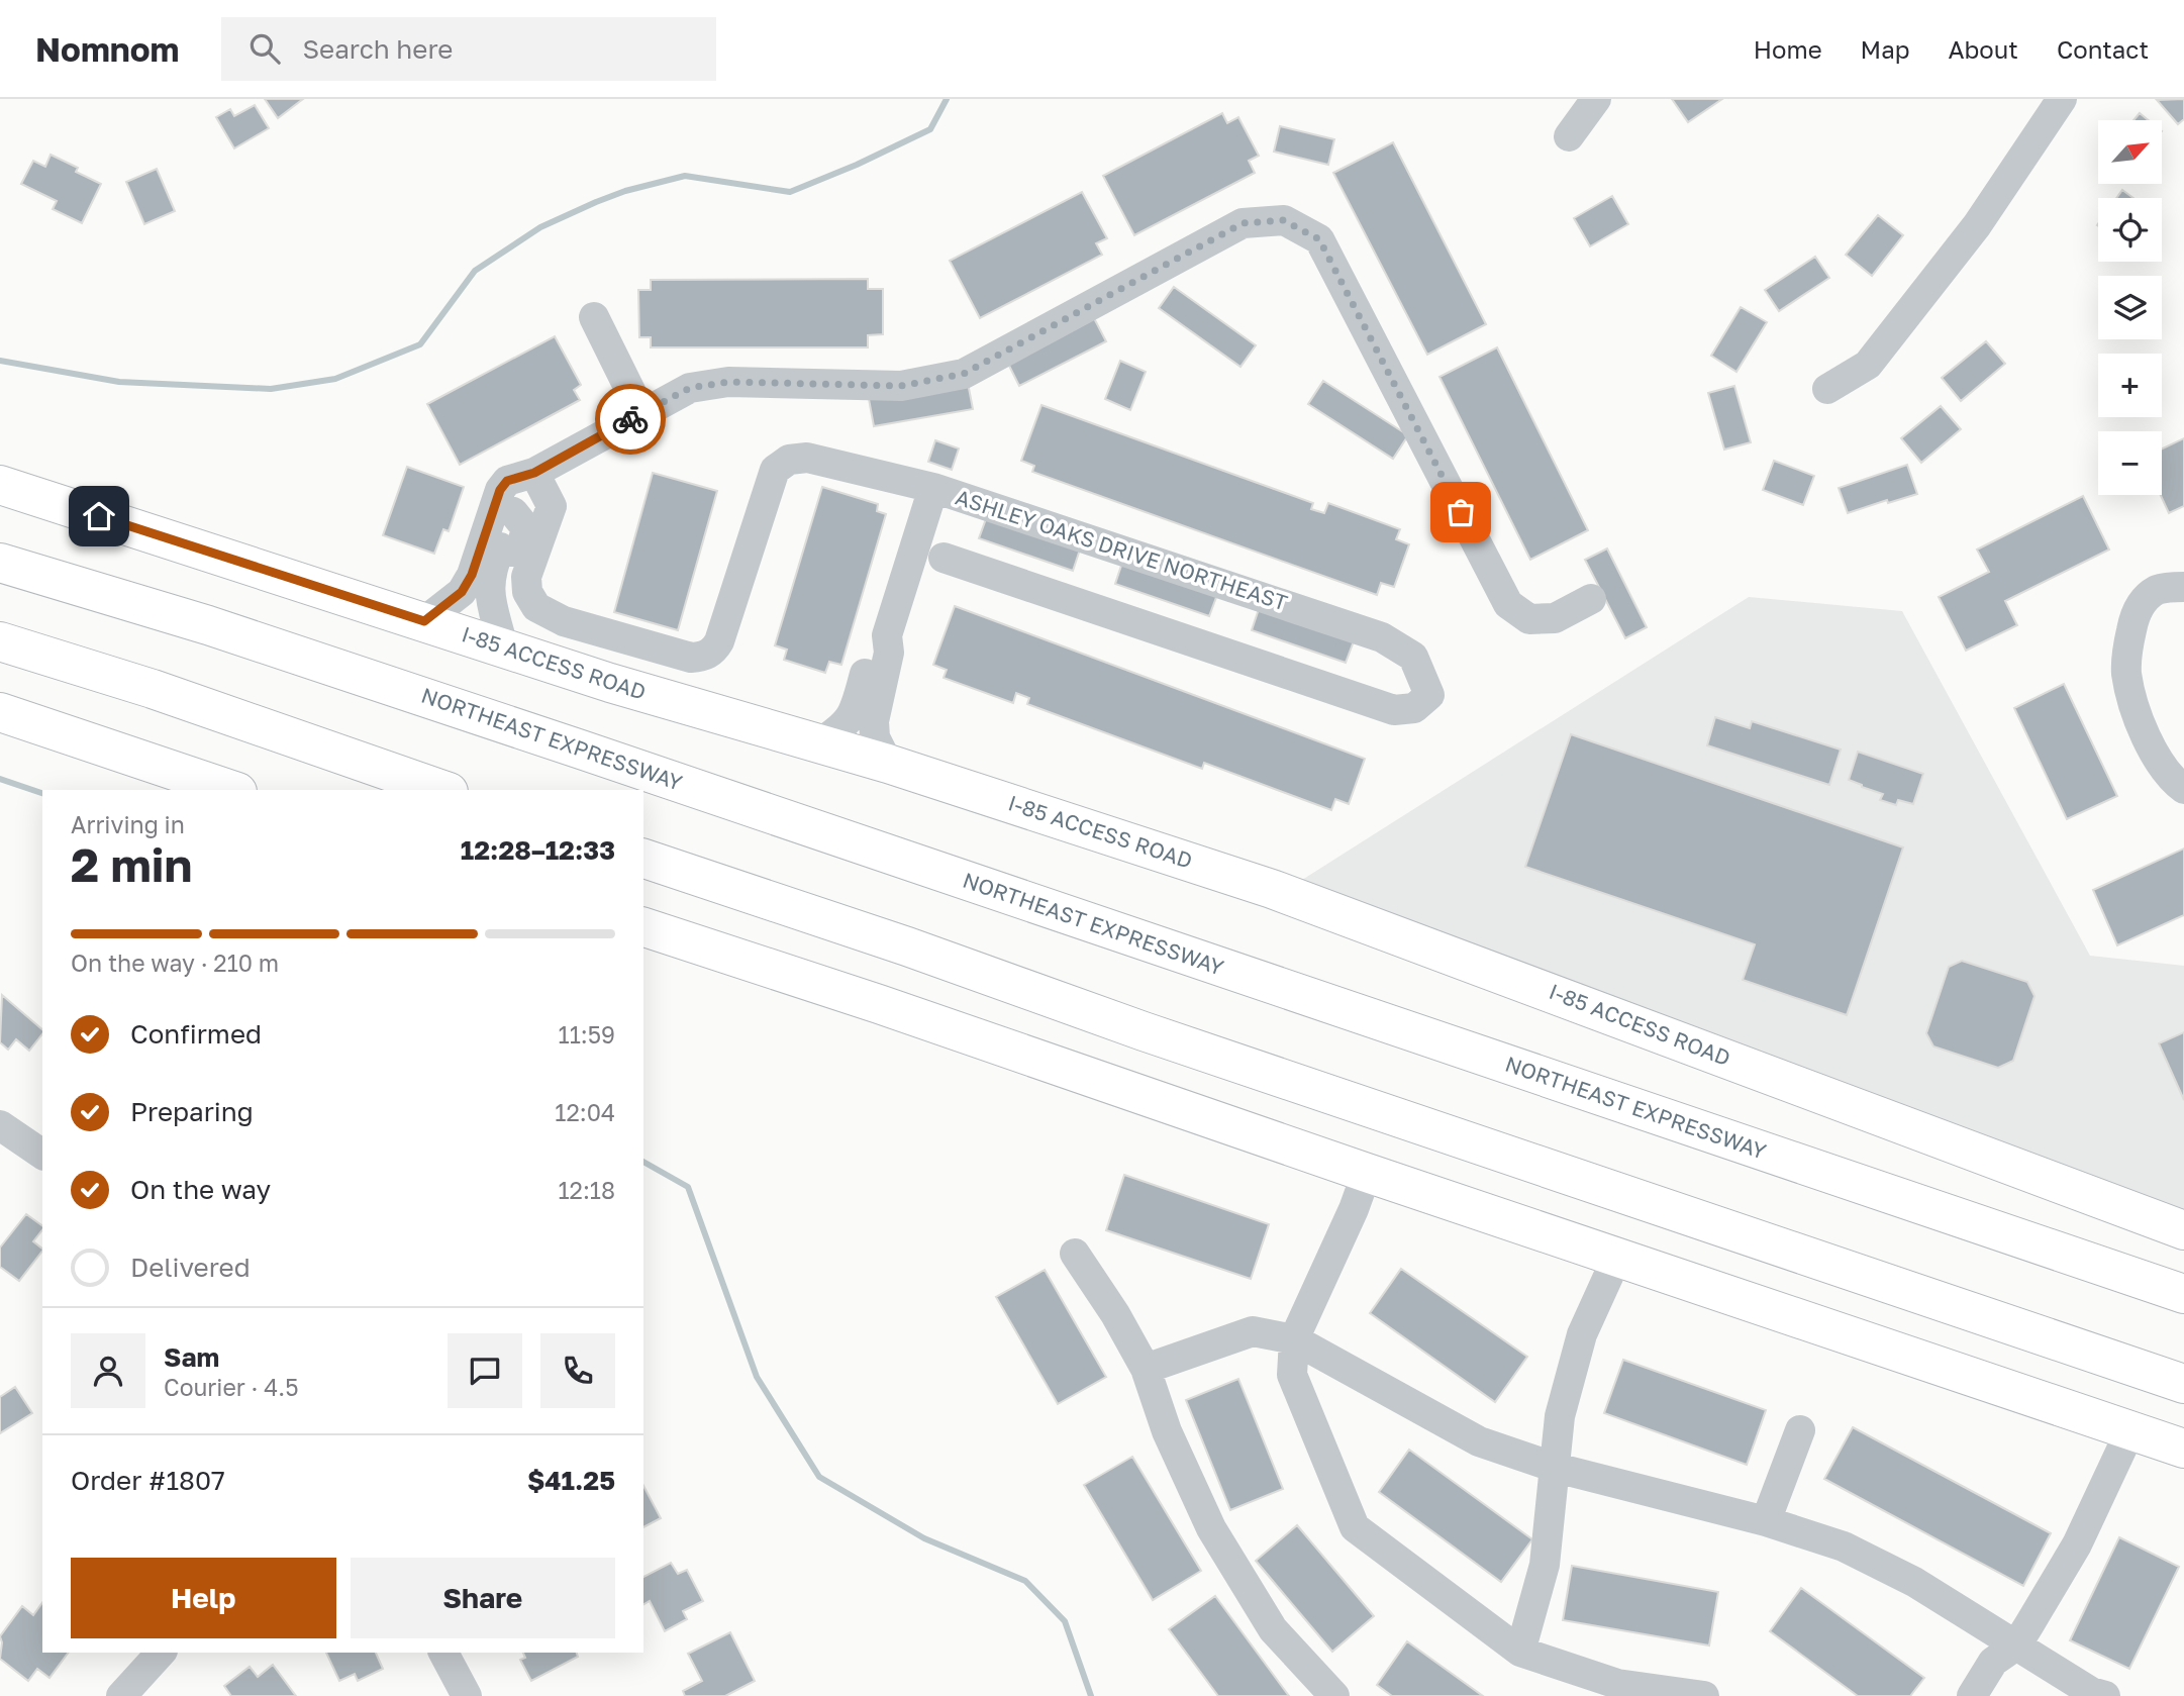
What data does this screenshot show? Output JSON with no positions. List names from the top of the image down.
{
  "streets": {
    "main road": ["I-85 ACCESS ROAD", "NORTHEAST EXPRESSWAY"],
    "street": ["ASHLEY OAKS DRIVE NORTHEAST"]
  },
  "crossings": [
    ["ASHLEY OAKS DRIVE NORTHEAST", "I-85 ACCESS ROAD"]
  ],
  "north": "top right",
  "page": {
    "header": "Nomnom",
    "search": "Search here",
    "nav": [
      "Home",
      "Map",
      "About",
      "Contact"
    ],
    "map_buttons": ["+", "−"],
    "heading": ["2 min", "Arriving in", "12:28–12:33"],
    "panel": [
      "Sam",
      "Courier · 4.5",
      "Order #1807",
      "$41.25"
    ],
    "bar": "On the way · 210 m",
    "list": [
      ["Confirmed", "11:59"],
      ["Preparing", "12:04"],
      ["On the way", "12:18"],
      "Delivered"
    ],
    "buttons": ["Help", "Share"]
  }
}
